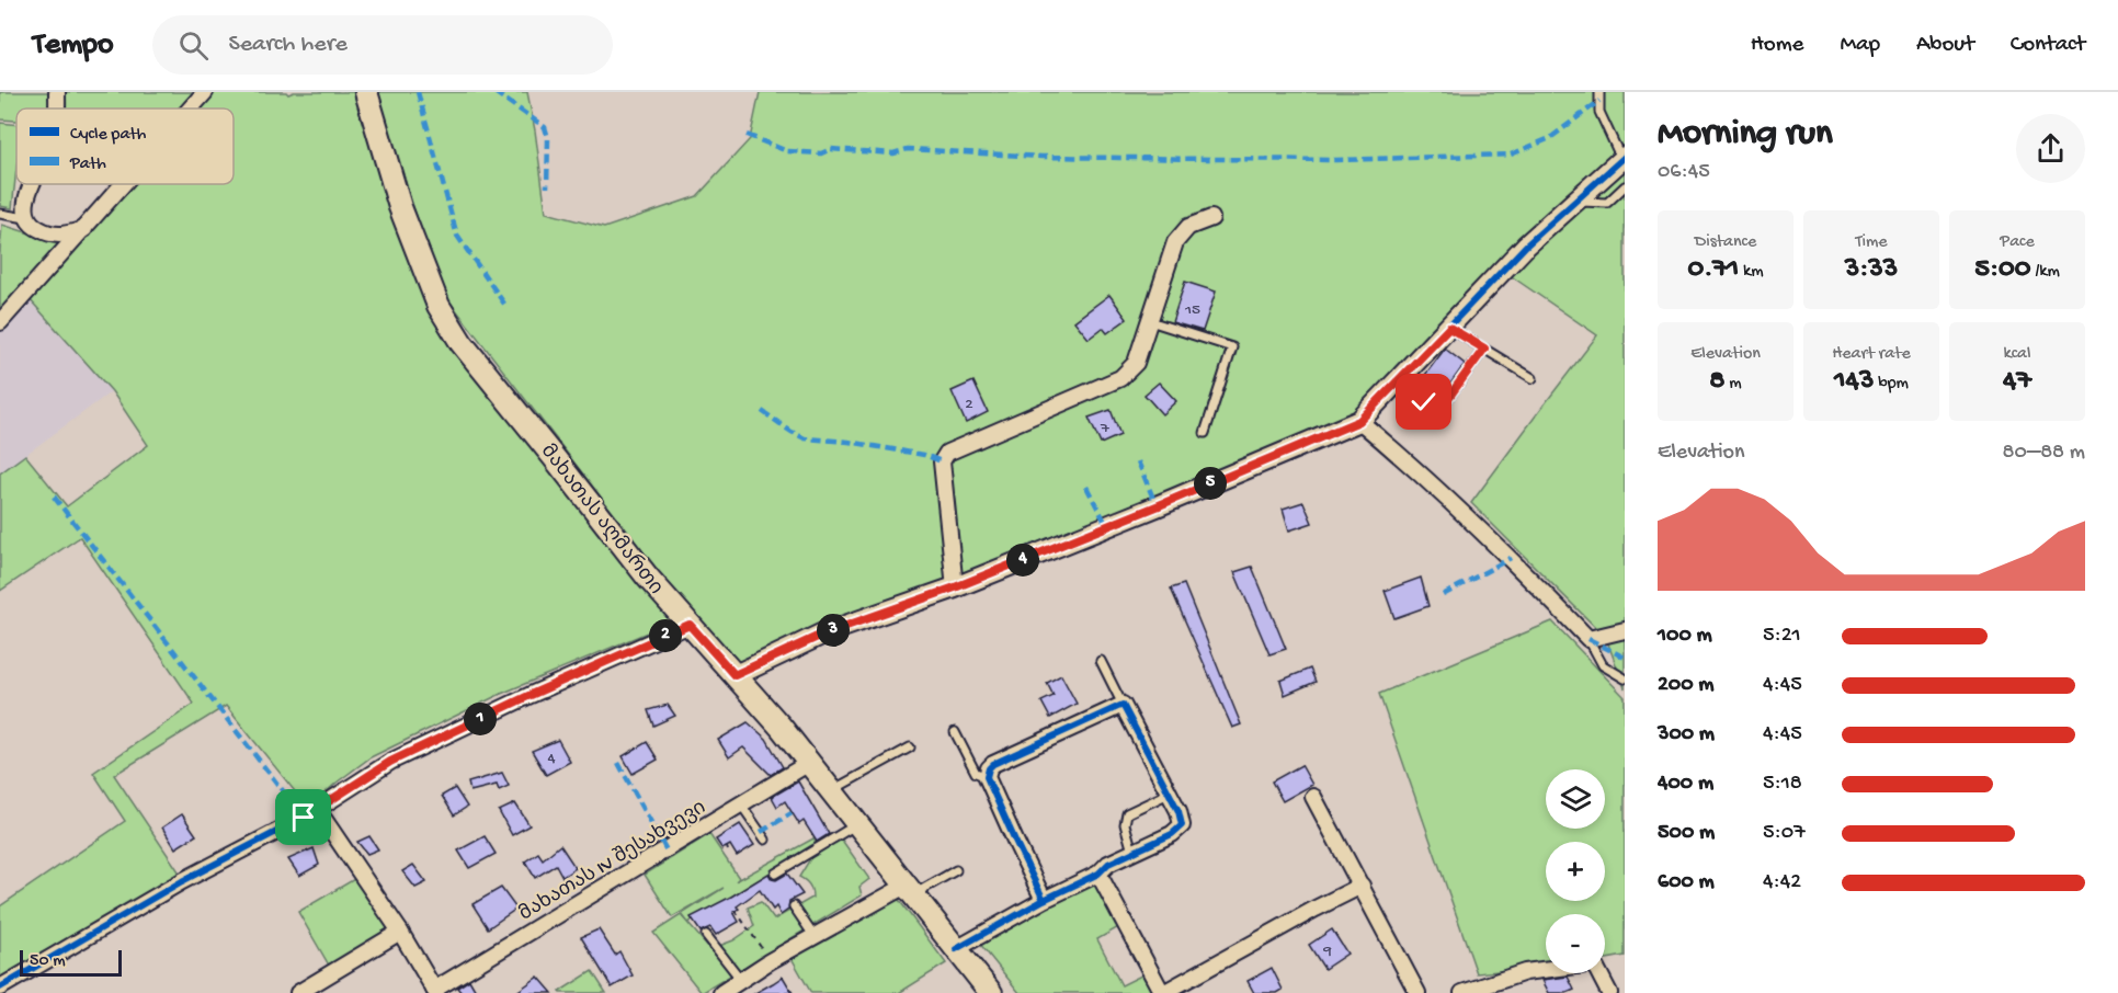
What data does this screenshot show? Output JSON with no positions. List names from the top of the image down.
{
  "streets": {
    "main road": ["მახათას აღმართი"],
    "street": ["მახათას IV შესახვევი"]
  },
  "crossings": [
    ["მახათას აღმართი", "მახათას IV შესახვევი"]
  ],
  "house_numbers": [
    "15",
    "2",
    "7",
    "4",
    "9"
  ],
  "legend": ["Cycle path", "Path"],
  "scale_bar": "50 m",
  "page": {
    "header": "Tempo",
    "search": "Search here",
    "nav": [
      "Home",
      "Map",
      "About",
      "Contact"
    ],
    "heading": ["Morning run", "06:45"],
    "stats": [
      ["Distance", "0.71 km"],
      ["Time", "3:33"],
      ["Pace", "5:00 /km"],
      ["Elevation", "8 m"],
      ["Heart rate", "143 bpm"],
      ["kcal", "47"]
    ],
    "chart": ["Elevation", "80–88 m"],
    "pins": [
      "5",
      "4",
      "3",
      "2",
      "1"
    ],
    "list": [
      {
        "name": "100 m",
        "note": "5:21"
      },
      {
        "name": "200 m",
        "note": "4:45"
      },
      {
        "name": "300 m",
        "note": "4:45"
      },
      {
        "name": "400 m",
        "note": "5:18"
      },
      {
        "name": "500 m",
        "note": "5:07"
      },
      {
        "name": "600 m",
        "note": "4:42"
      }
    ],
    "map_buttons": ["+", "−"],
    "scale": "50 m"
  }
}
